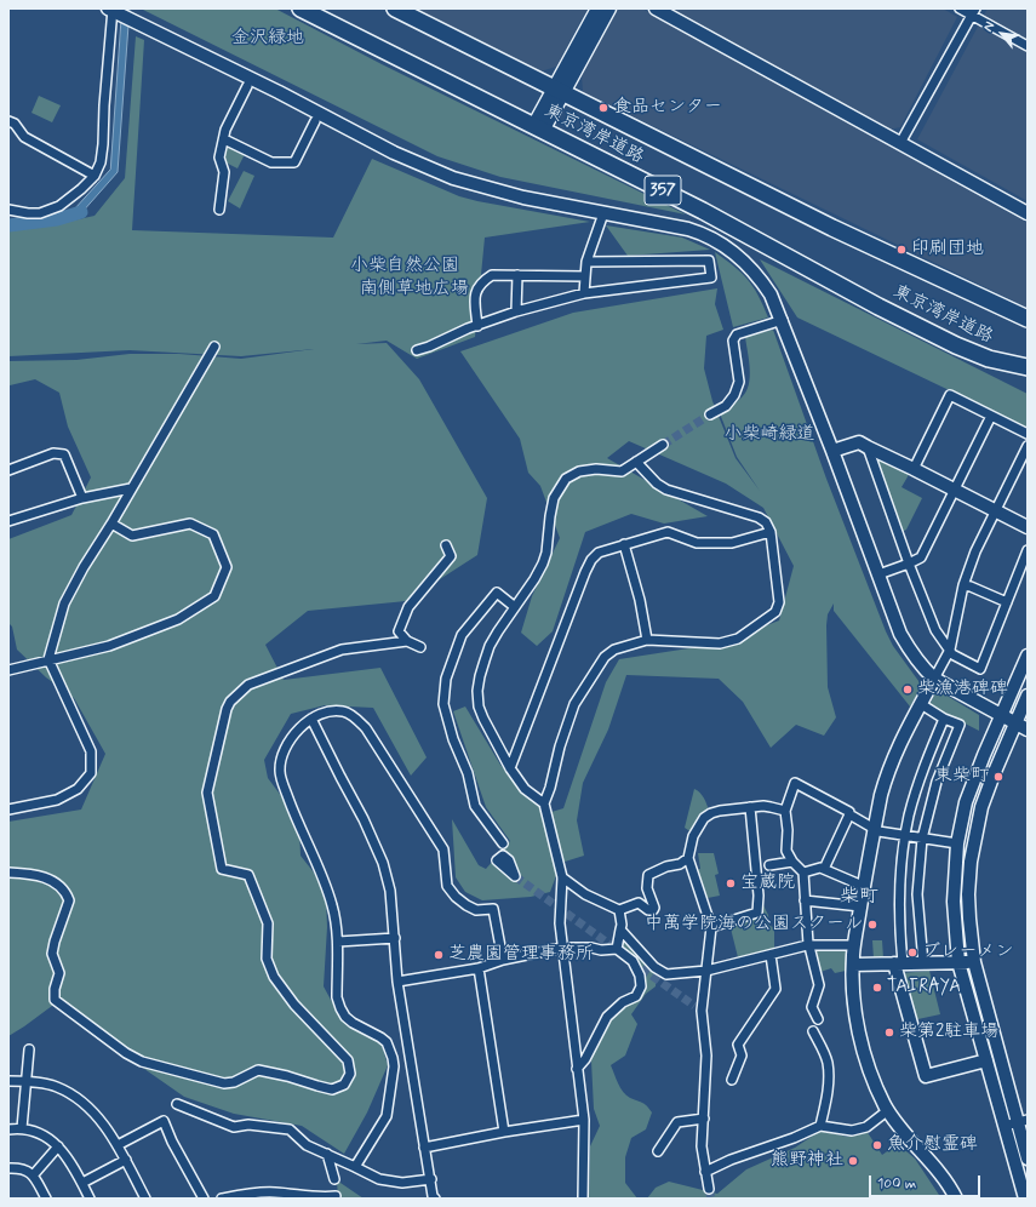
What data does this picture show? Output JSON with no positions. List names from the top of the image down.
{
  "streets": {
    "highway": ["東京湾岸道路", "357"]
  },
  "districts": ["柴町"],
  "parks": [
    "金沢緑地",
    "小柴自然公園",
    "南側草地広場",
    "小柴崎緑道"
  ],
  "places": [
    "食品センター",
    "印刷団地",
    "柴漁港碑碑",
    "東柴町",
    "宝蔵院",
    "中萬学院海の公園スクール",
    "ブレーメン",
    "芝農園管理事務所",
    "TAIRAYA",
    "柴第2駐車場",
    "魚介慰霊碑",
    "熊野神社"
  ],
  "scale_bar": "100 m",
  "north": "top left"
}
